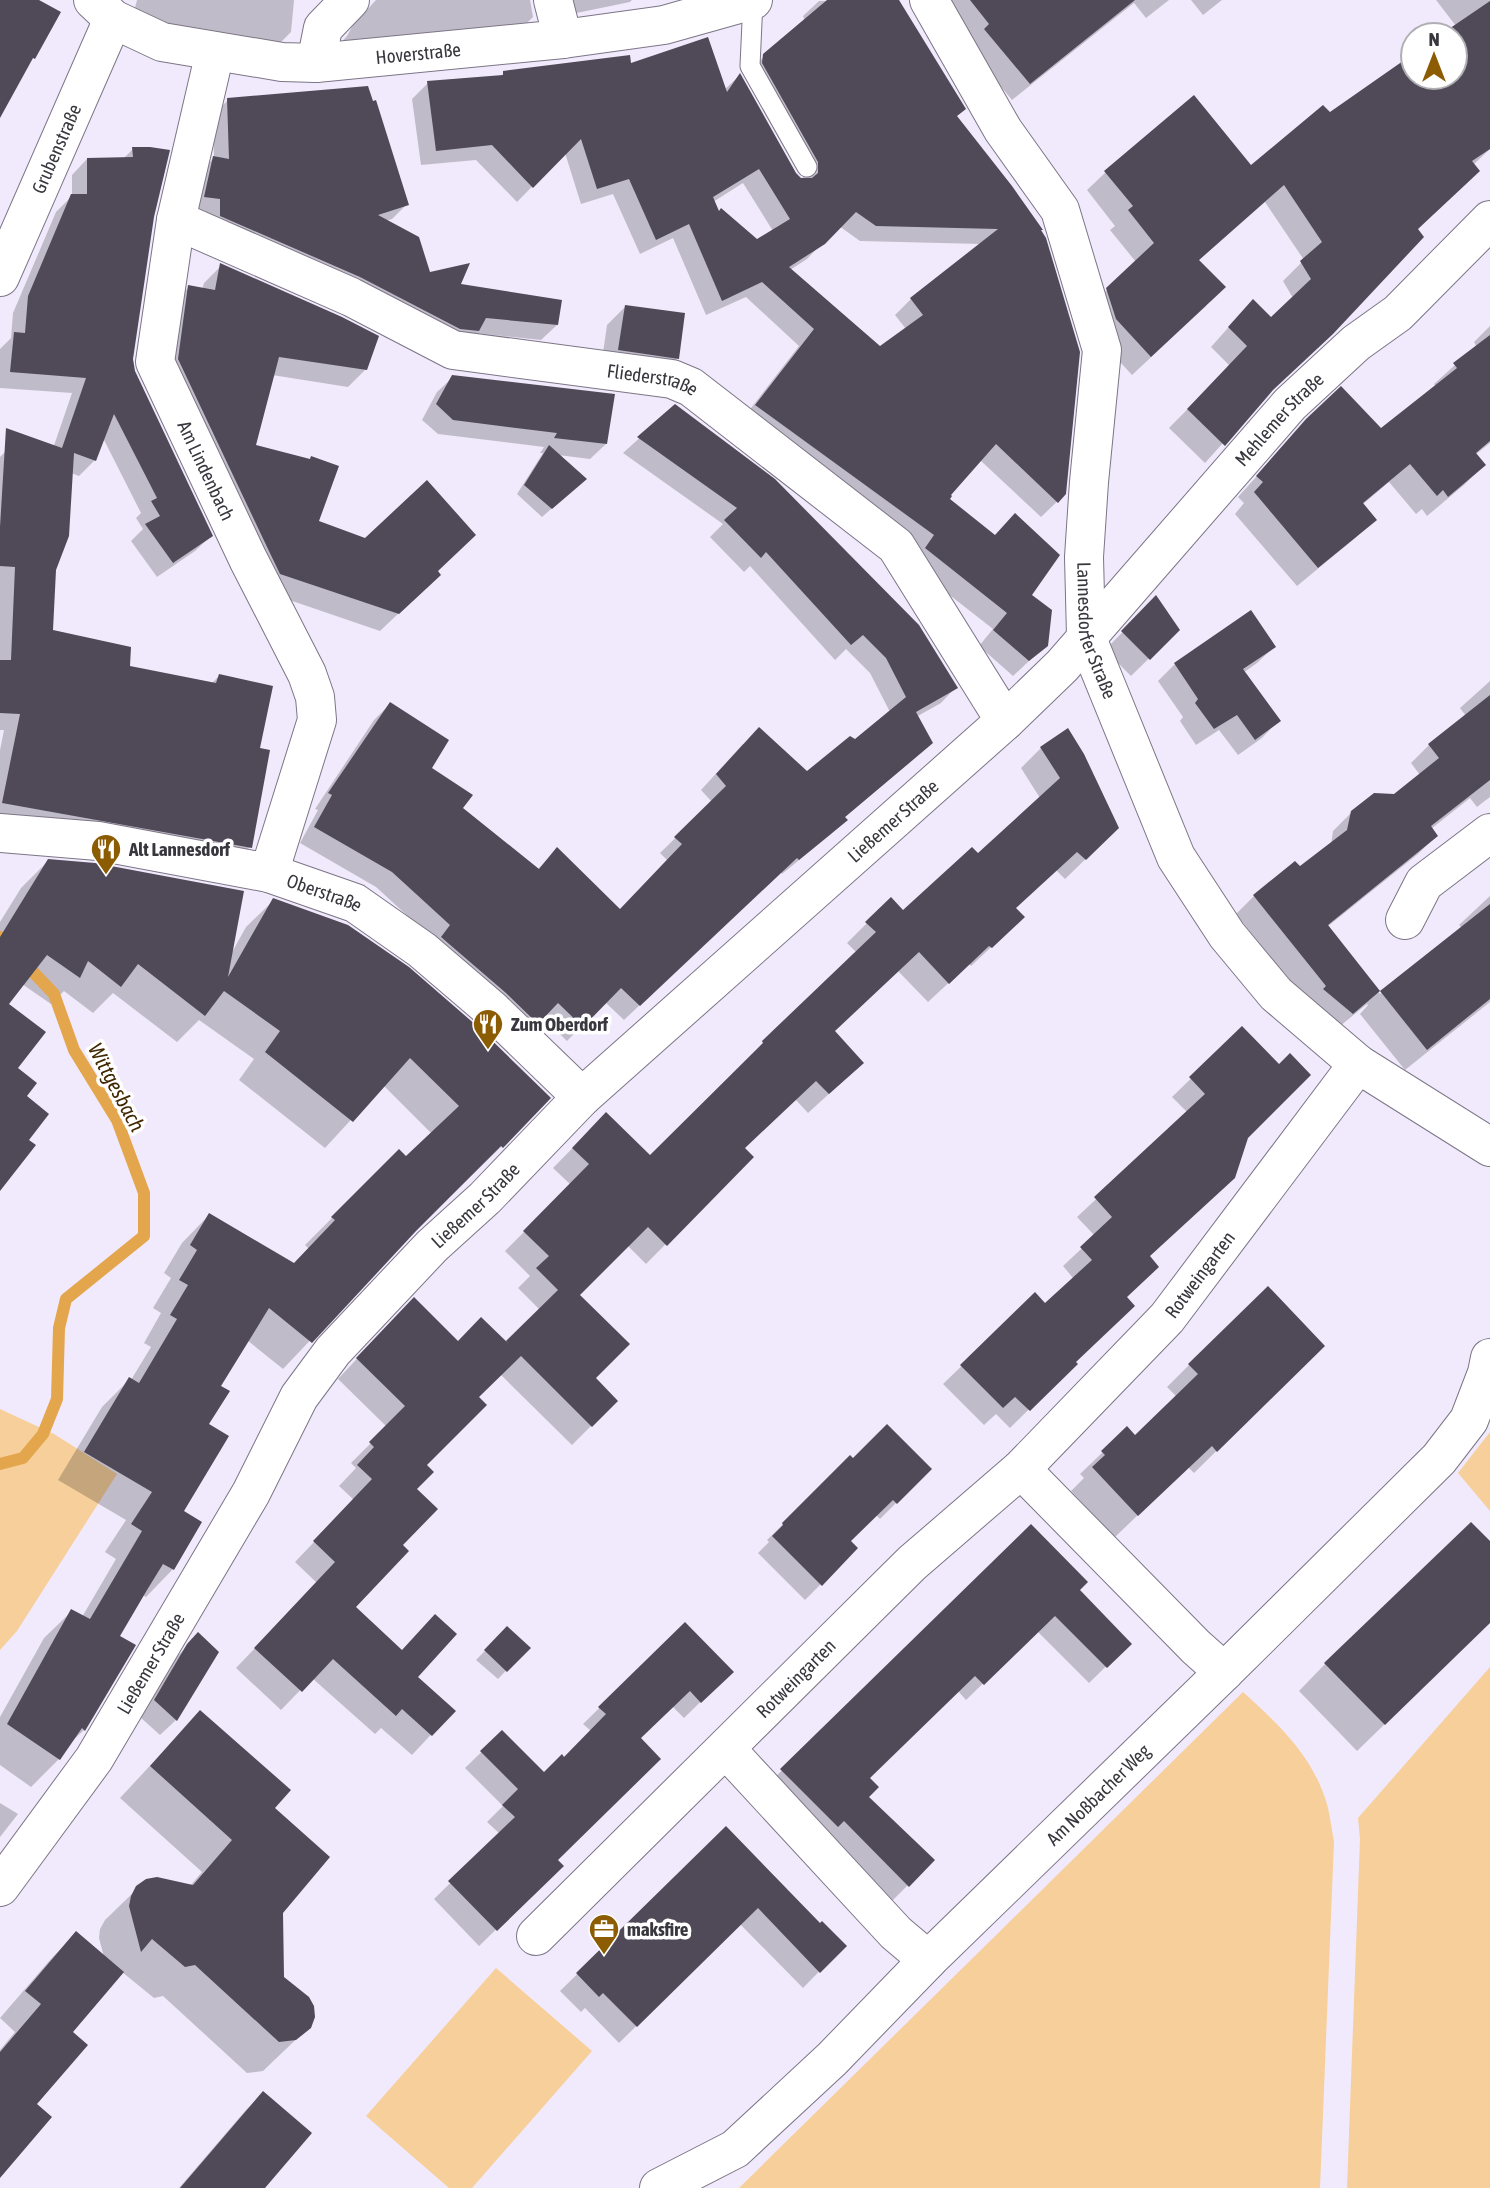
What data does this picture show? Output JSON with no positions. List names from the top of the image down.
{
  "streets": {
    "street": [
      "Hoverstraße",
      "Grubenstraße",
      "Fliederstraße",
      "Mehlemer Straße",
      "Am Lindenbach",
      "Lannesdorfer Straße",
      "Ließemer Straße",
      "Oberstraße",
      "Rotweingarten",
      "Am Noßbacher Weg"
    ]
  },
  "crossings": [
    ["Hoverstraße", "Grubenstraße"],
    ["Hoverstraße", "Am Lindenbach"],
    ["Fliederstraße", "Am Lindenbach"],
    ["Fliederstraße", "Ließemer Straße"],
    ["Mehlemer Straße", "Lannesdorfer Straße"],
    ["Mehlemer Straße", "Ließemer Straße"],
    ["Am Lindenbach", "Oberstraße"],
    ["Lannesdorfer Straße", "Ließemer Straße"],
    ["Lannesdorfer Straße", "Rotweingarten"],
    ["Ließemer Straße", "Oberstraße"]
  ],
  "water": ["Wittgesbach"],
  "places": {
    "restaurant": ["Alt Lannesdorf", "Zum Oberdorf"],
    "office": ["maksfire"]
  },
  "north": "top"
}
